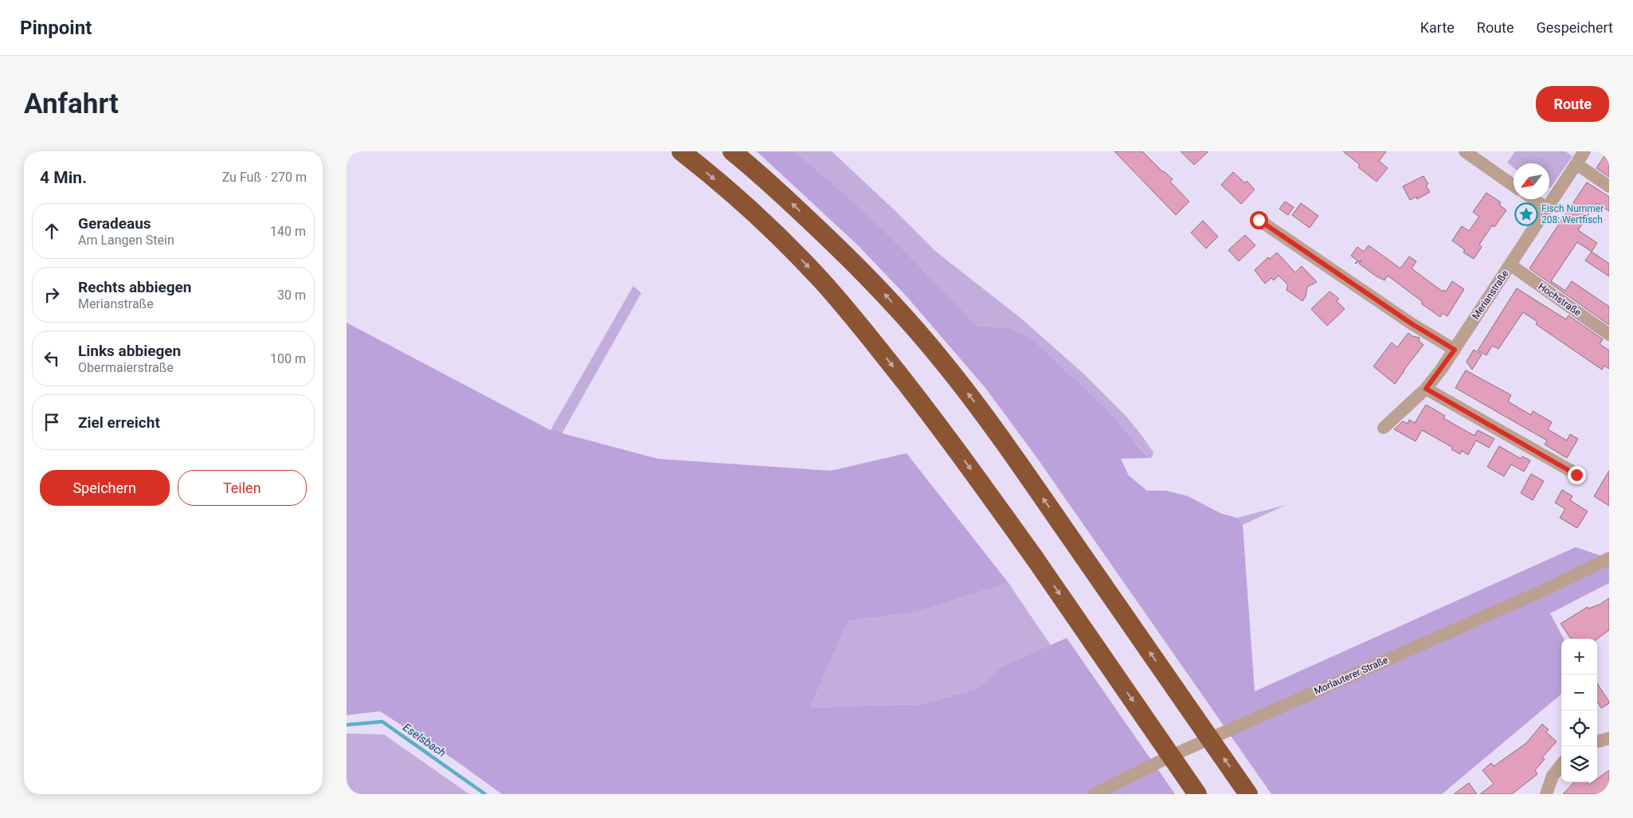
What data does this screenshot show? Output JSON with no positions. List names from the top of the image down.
{
  "streets": {
    "street": ["Merianstraße", "Hochstraße", "Morlauterer Straße"]
  },
  "crossings": [
    ["Merianstraße", "Hochstraße"]
  ],
  "water": ["Eselsbach"],
  "places": {
    "place": ["Fisch Nummer 208: Wertfisch"]
  },
  "north": "bottom left",
  "page": {
    "header": "Pinpoint",
    "nav": ["Karte", "Route", "Gespeichert"],
    "buttons": [
      "Route",
      ["Speichern", "Teilen"]
    ],
    "title": "Anfahrt",
    "heading": ["4 Min.", "Zu Fuß · 270 m"],
    "list": [
      ["Geradeaus", "Am Langen Stein", "140 m"],
      ["Rechts abbiegen", "Merianstraße", "30 m"],
      ["Links abbiegen", "Obermaierstraße", "100 m"],
      "Ziel erreicht"
    ],
    "map_buttons": ["+", "−"]
  }
}
